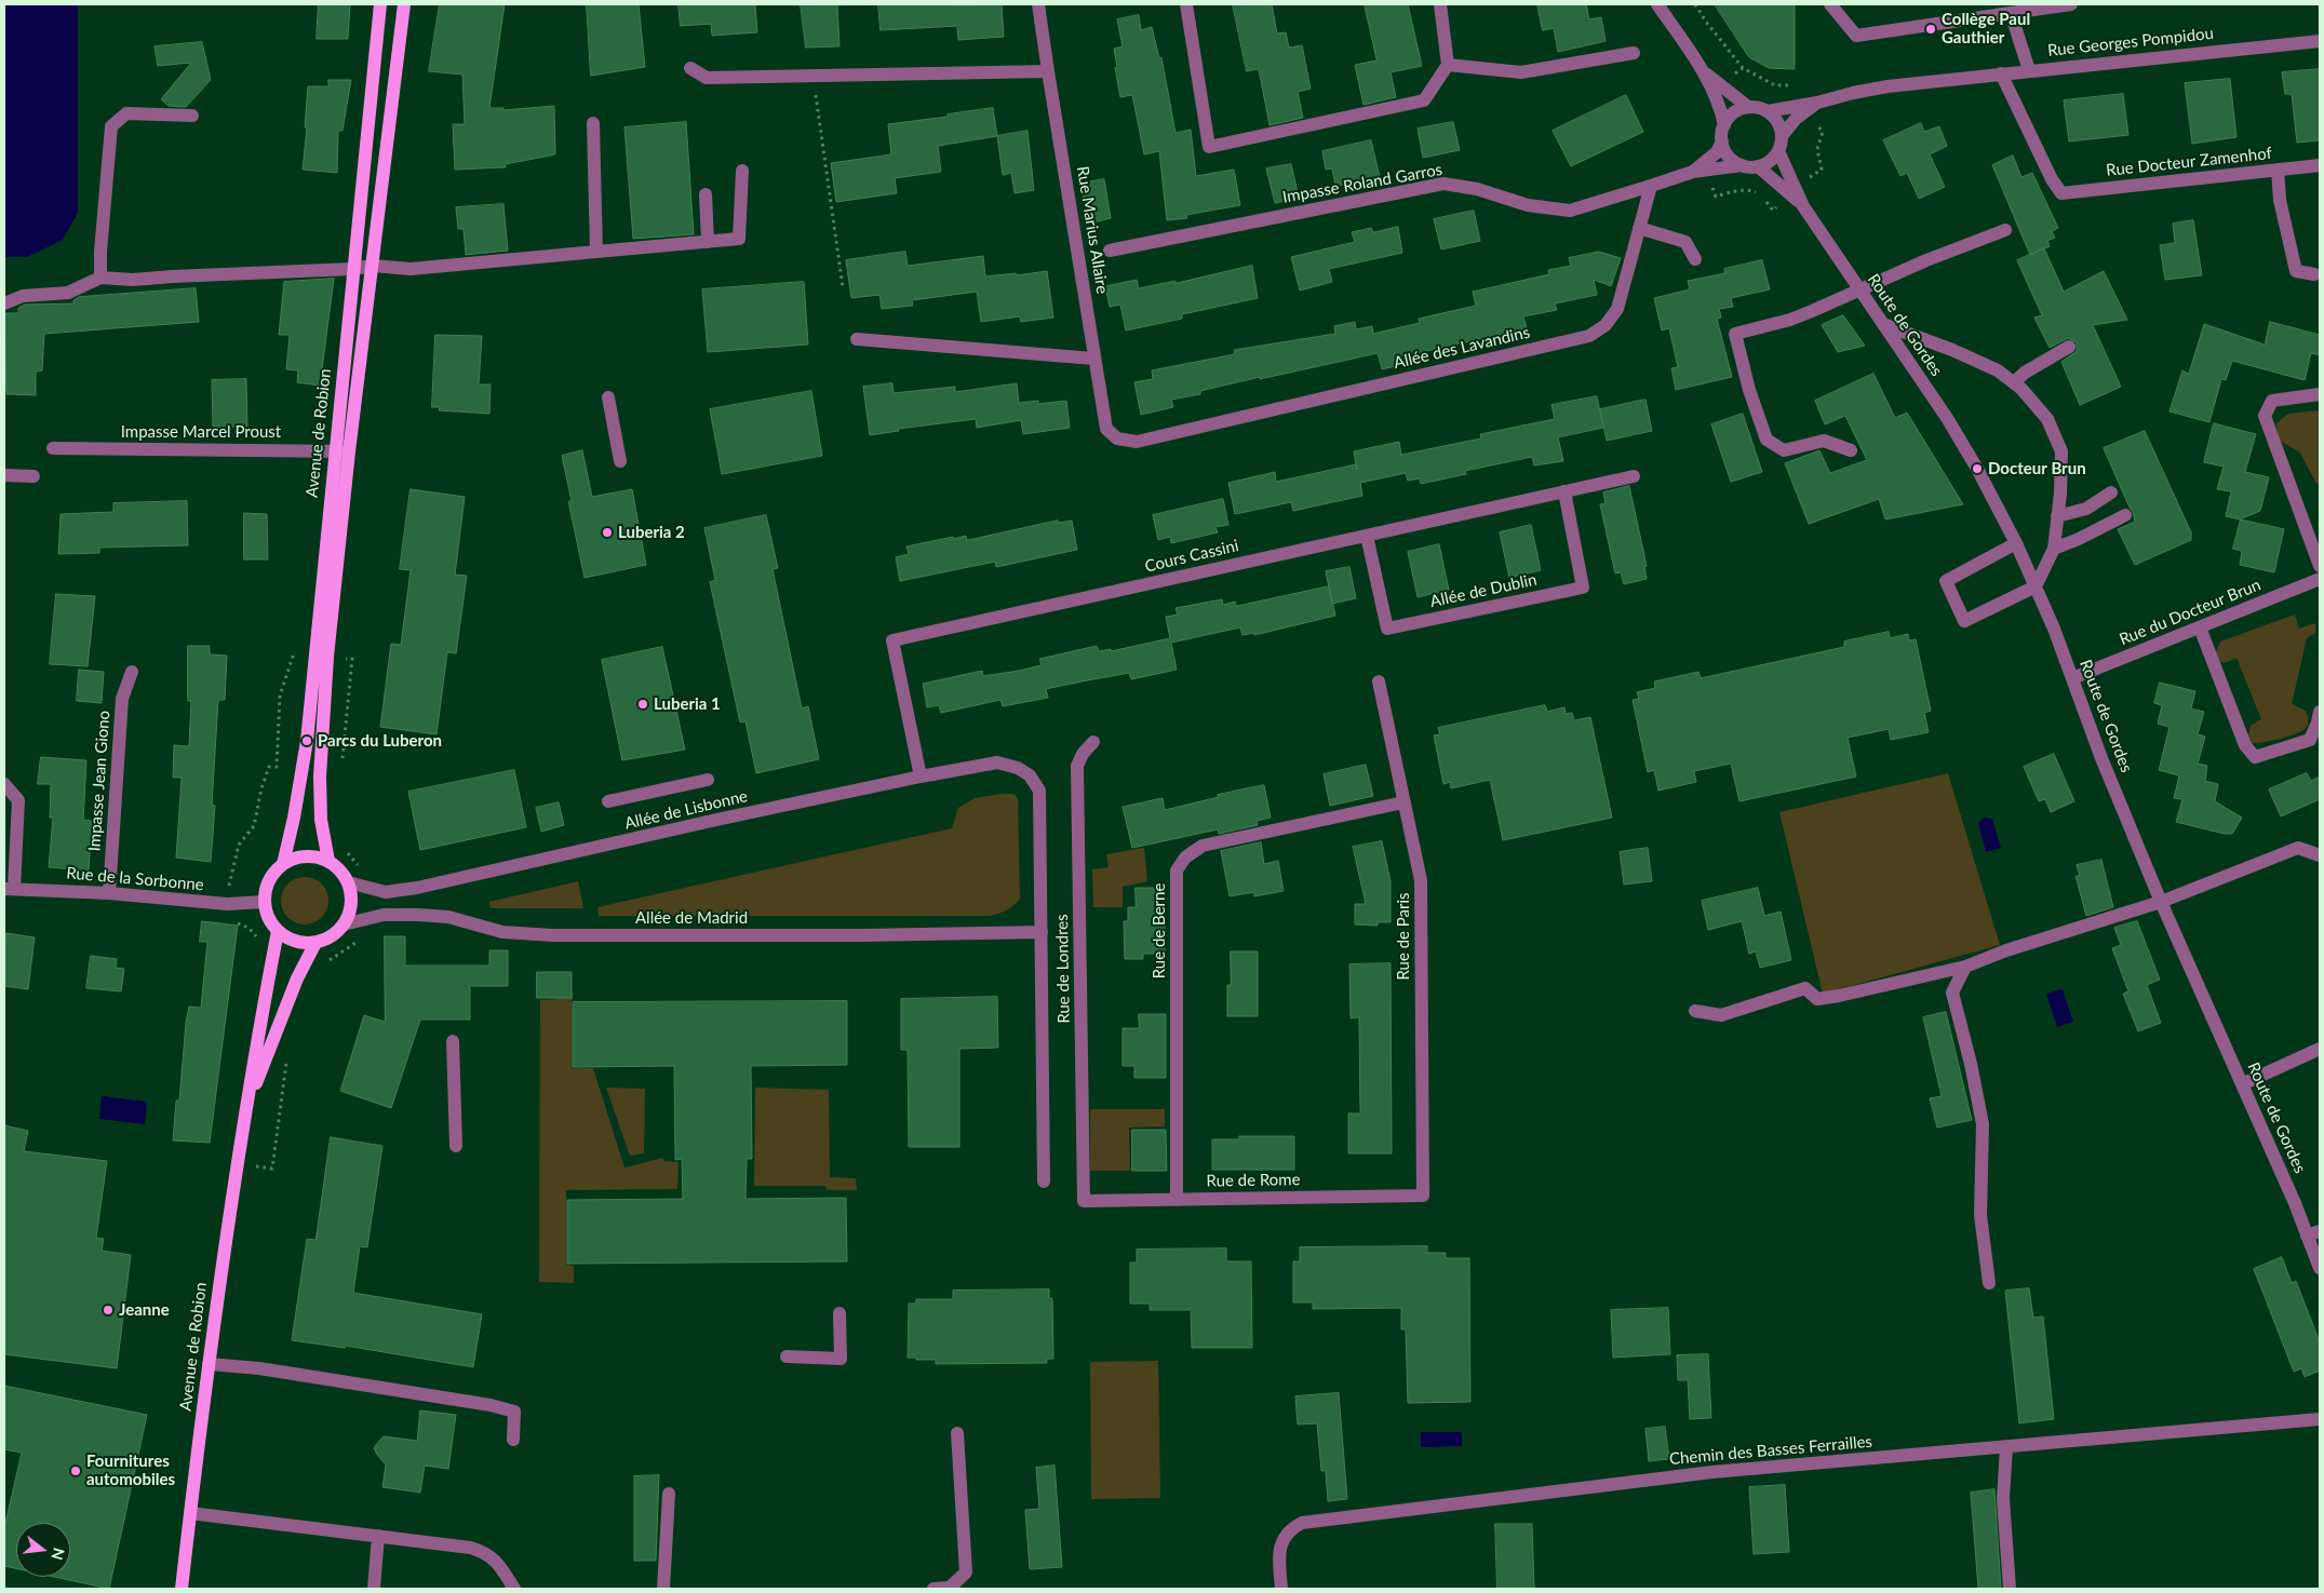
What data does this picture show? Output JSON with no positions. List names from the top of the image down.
{
  "streets": {
    "main road": ["Avenue de Robion"],
    "street": [
      "Rue Georges Pompidou",
      "Rue Docteur Zamenhof",
      "Impasse Roland Garros",
      "Rue Marius Allaire",
      "Route de Gordes",
      "Allée des Lavandins",
      "Impasse Marcel Proust",
      "Cours Cassini",
      "Allée de Dublin",
      "Rue du Docteur Brun",
      "Impasse Jean Giono",
      "Allée de Lisbonne",
      "Rue de la Sorbonne",
      "Allée de Madrid",
      "Rue de Berne",
      "Rue de Paris",
      "Rue de Londres",
      "Rue de Rome",
      "Chemin des Basses Ferrailles"
    ]
  },
  "crossings": [
    ["Rue Georges Pompidou", "Rue Docteur Zamenhof"],
    ["Rue Georges Pompidou", "Route de Gordes"],
    ["Impasse Roland Garros", "Allée des Lavandins"],
    ["Rue Marius Allaire", "Allée des Lavandins"],
    ["Route de Gordes", "Rue du Docteur Brun"],
    ["Impasse Marcel Proust", "Avenue de Robion"],
    ["Avenue de Robion", "Allée de Lisbonne"],
    ["Avenue de Robion", "Rue de la Sorbonne"],
    ["Avenue de Robion", "Allée de Madrid"],
    ["Cours Cassini", "Allée de Dublin"],
    ["Cours Cassini", "Allée de Lisbonne"],
    ["Impasse Jean Giono", "Rue de la Sorbonne"],
    ["Allée de Lisbonne", "Rue de la Sorbonne"],
    ["Allée de Lisbonne", "Allée de Madrid"],
    ["Rue de la Sorbonne", "Allée de Madrid"],
    ["Rue de Berne", "Rue de Paris"],
    ["Rue de Berne", "Rue de Rome"],
    ["Rue de Paris", "Rue de Rome"],
    ["Rue de Londres", "Rue de Rome"]
  ],
  "places": [
    "Collège Paul Gauthier",
    "Docteur Brun",
    "Luberia 2",
    "Luberia 1",
    "Parcs du Luberon",
    "Jeanne",
    "Fournitures automobiles"
  ],
  "north": "right"
}
